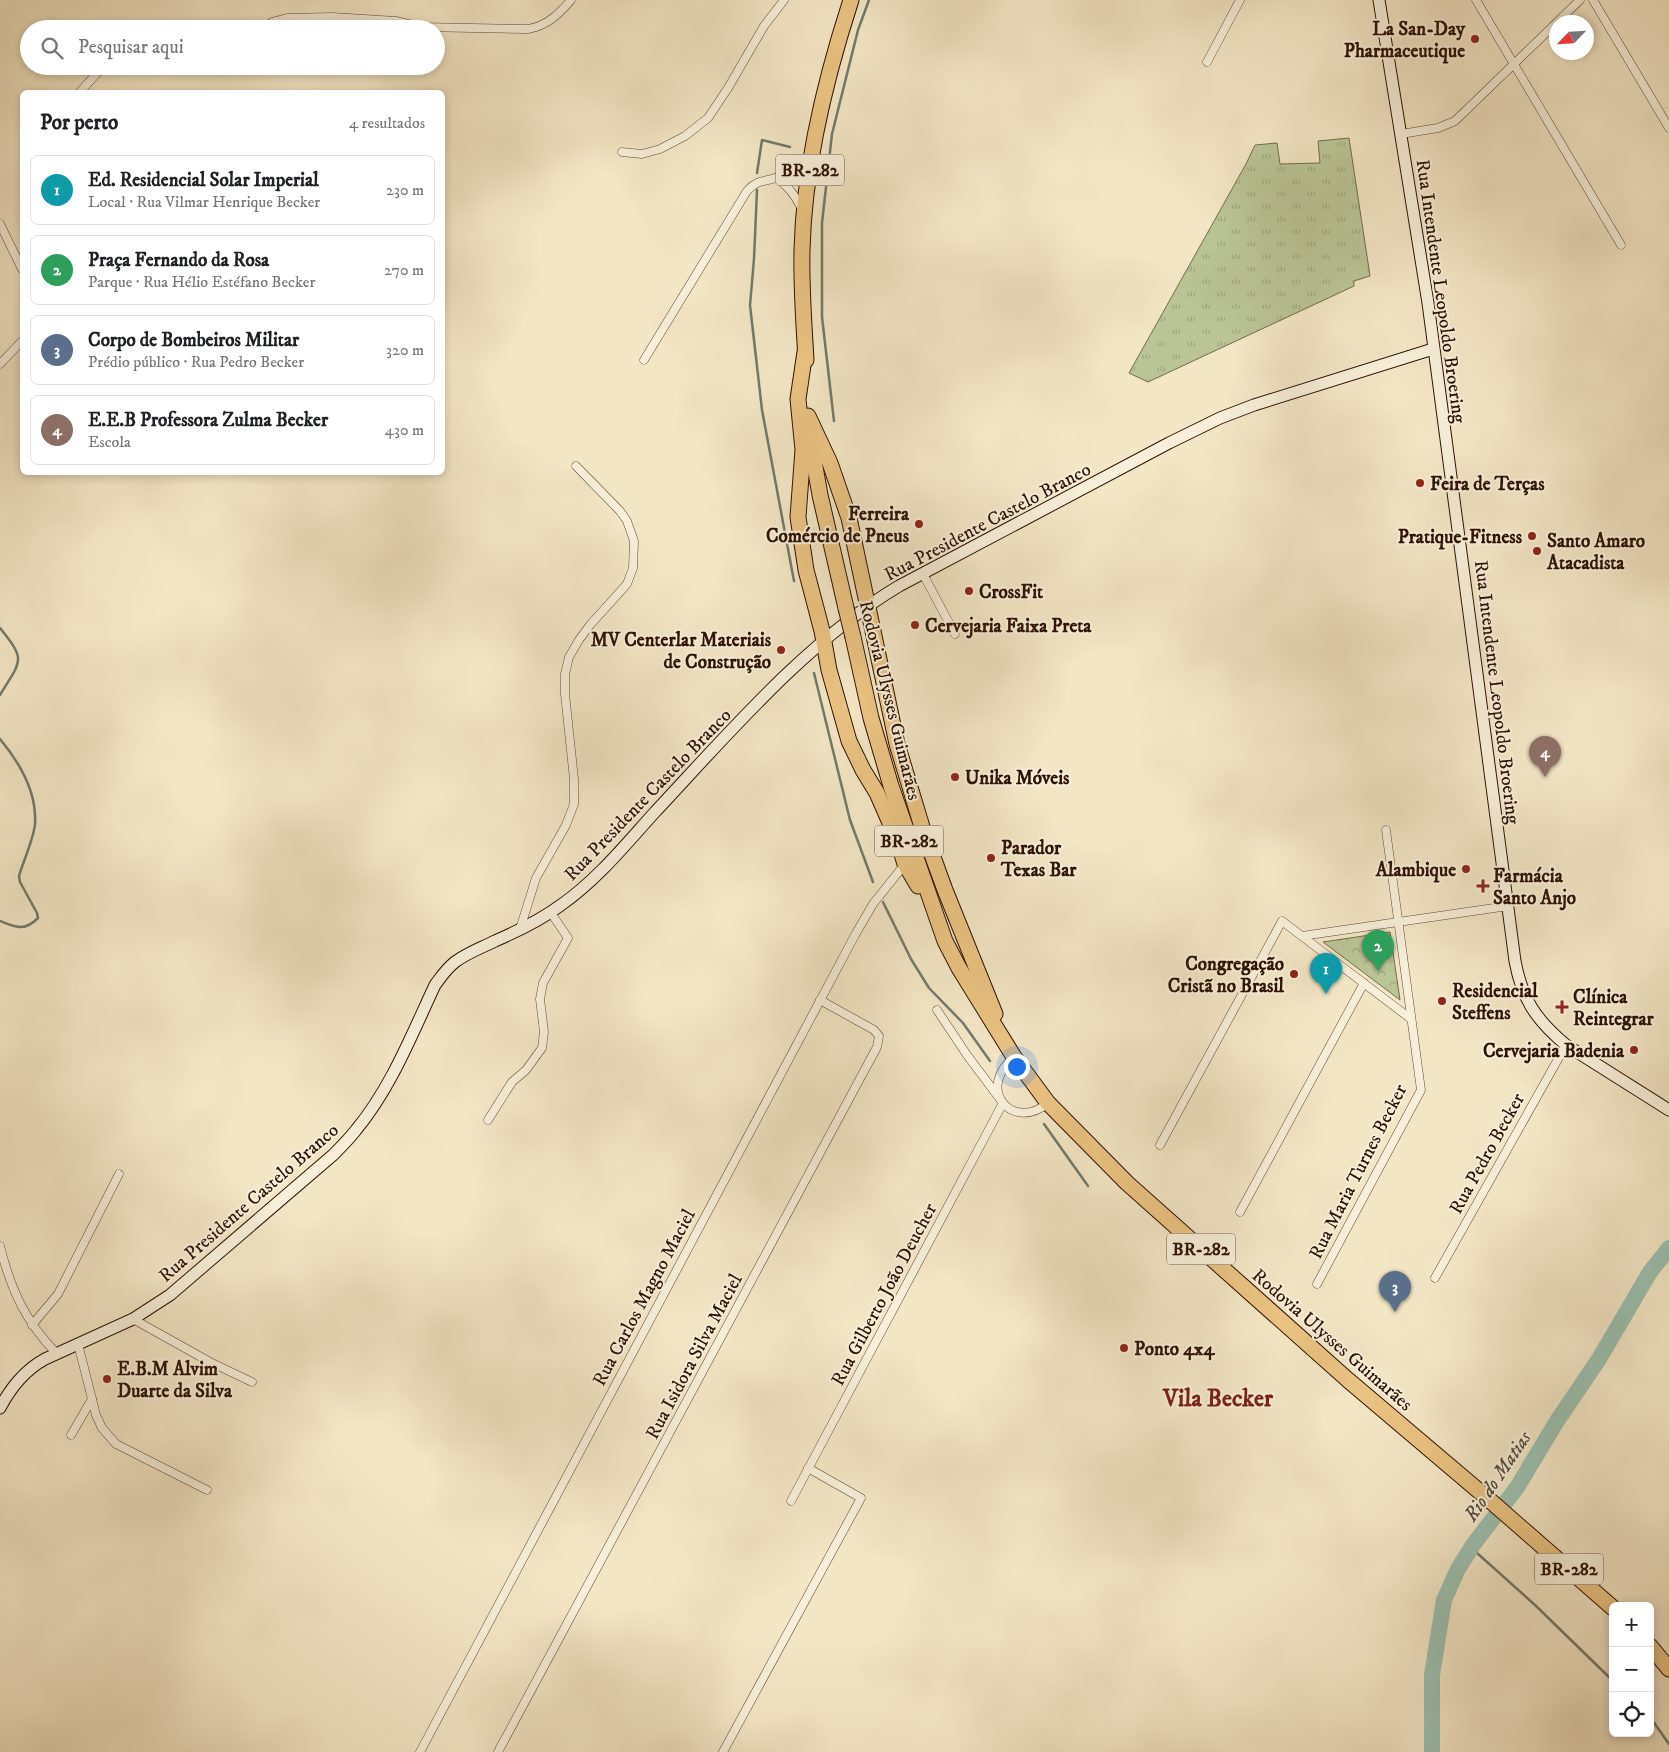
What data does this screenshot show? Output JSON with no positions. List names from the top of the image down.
{
  "streets": {
    "highway": ["BR-282", "Rodovia Ulysses Guimarães"],
    "street": [
      "Rua Intendente Leopoldo Broering",
      "Rua Presidente Castelo Branco",
      "Rua Pedro Becker",
      "Rua Maria Turnes Becker",
      "Rua Gilberto João Deucher",
      "Rua Carlos Magno Maciel",
      "Rua Isidora Silva Maciel"
    ]
  },
  "crossings": [
    ["Rua Intendente Leopoldo Broering", "Rua Presidente Castelo Branco"],
    ["Rua Intendente Leopoldo Broering", "Rua Pedro Becker"],
    ["Rua Carlos Magno Maciel", "Rua Isidora Silva Maciel"]
  ],
  "districts": ["Vila Becker"],
  "water": ["Rio do Matias"],
  "places": {
    "other": [
      "La San-Day Pharmaceutique",
      "Feira de Terças",
      "Ferreira Comércio de Pneus",
      "Pratique-Fitness",
      "Santo Amaro Atacadista",
      "CrossFit",
      "Cervejaria Faixa Preta",
      "MV Centerlar Materiais de Construção",
      "Unika Móveis",
      "Parador Texas Bar",
      "Alambique",
      "Congregação Cristã no Brasil",
      "Residencial Steffens",
      "Cervejaria Badenia",
      "Ponto 4x4",
      "E.B.M Alvim Duarte da Silva"
    ],
    "health": ["Farmácia Santo Anjo", "Clínica Reintegrar"]
  },
  "north": "bottom left",
  "page": {
    "search": "Pesquisar aqui",
    "heading": ["Por perto", "4 resultados"],
    "list": [
      {
        "mark": "1",
        "name": "Ed. Residencial Solar Imperial",
        "note": "Local · Rua Vilmar Henrique Becker",
        "value": "230 m"
      },
      {
        "mark": "2",
        "name": "Praça Fernando da Rosa",
        "note": "Parque · Rua Hélio Estéfano Becker",
        "value": "270 m"
      },
      {
        "mark": "3",
        "name": "Corpo de Bombeiros Militar",
        "note": "Prédio público · Rua Pedro Becker",
        "value": "320 m"
      },
      {
        "mark": "4",
        "name": "E.E.B Professora Zulma Becker",
        "note": "Escola",
        "value": "430 m"
      }
    ],
    "pins": [
      "4",
      "2",
      "1",
      "3"
    ],
    "map_buttons": ["+", "−"]
  }
}
